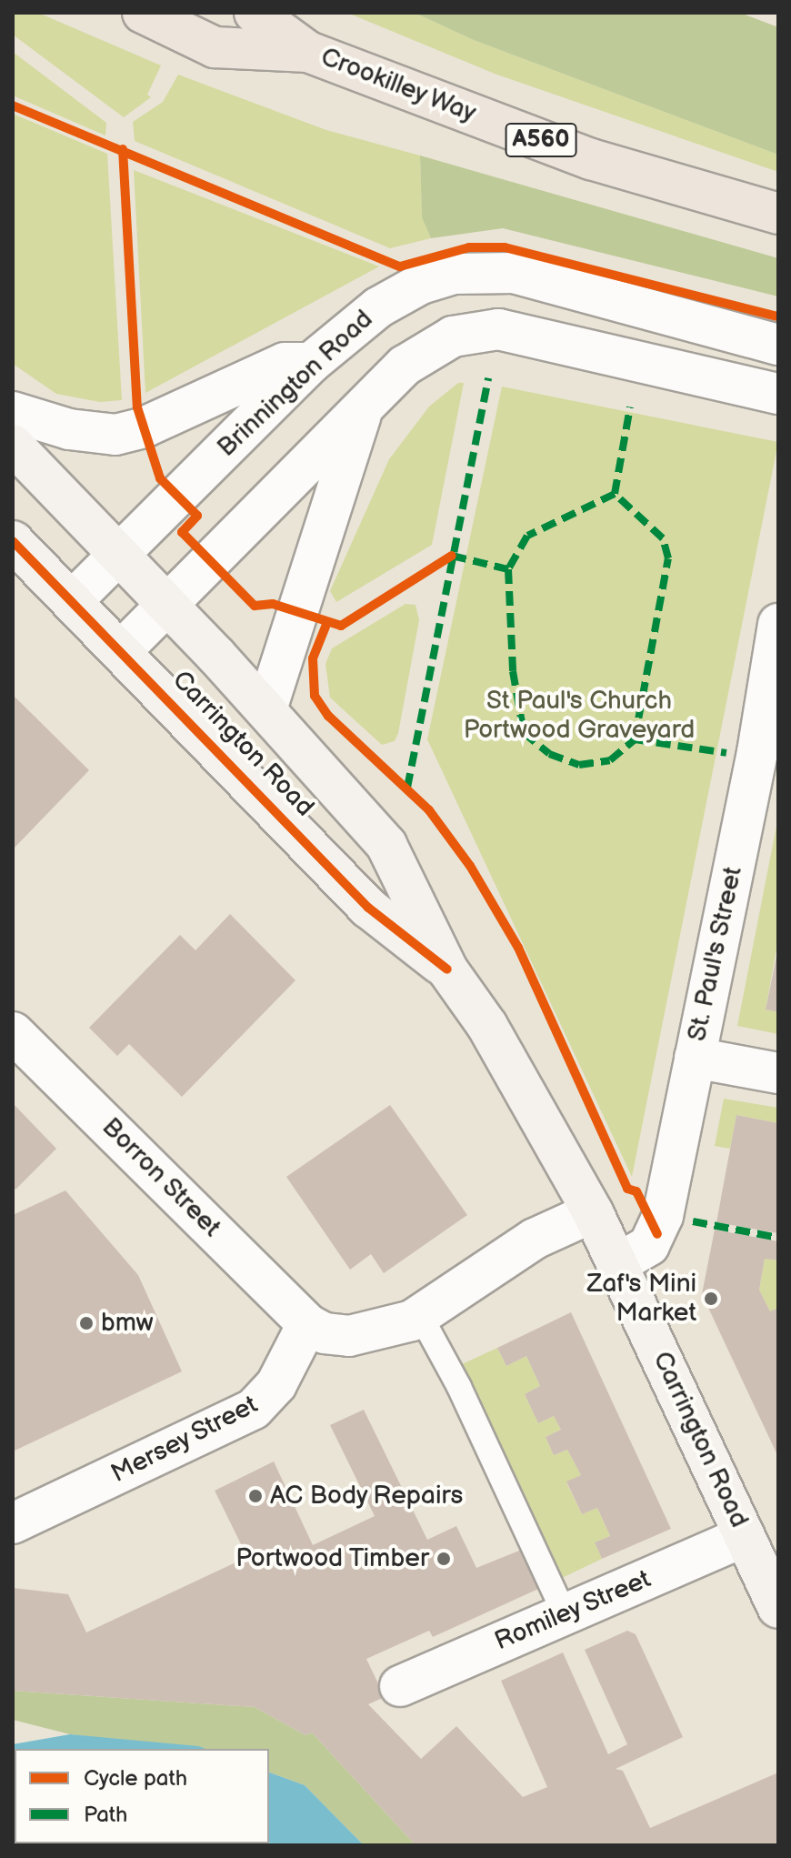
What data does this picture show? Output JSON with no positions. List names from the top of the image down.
{
  "streets": {
    "main road": ["Crookilley Way", "A560", "Carrington Road"],
    "street": [
      "Brinnington Road",
      "St. Paul's Street",
      "Borron Street",
      "Mersey Street",
      "Romiley Street"
    ]
  },
  "crossings": [
    ["Brinnington Road", "Carrington Road"],
    ["Carrington Road", "St. Paul's Street"],
    ["Carrington Road", "Romiley Street"],
    ["Borron Street", "Mersey Street"]
  ],
  "parks": ["St Paul's Church Portwood Graveyard"],
  "places": [
    "Zaf's Mini Market",
    "bmw",
    "AC Body Repairs",
    "Portwood Timber"
  ],
  "legend": ["Cycle path", "Path"]
}
